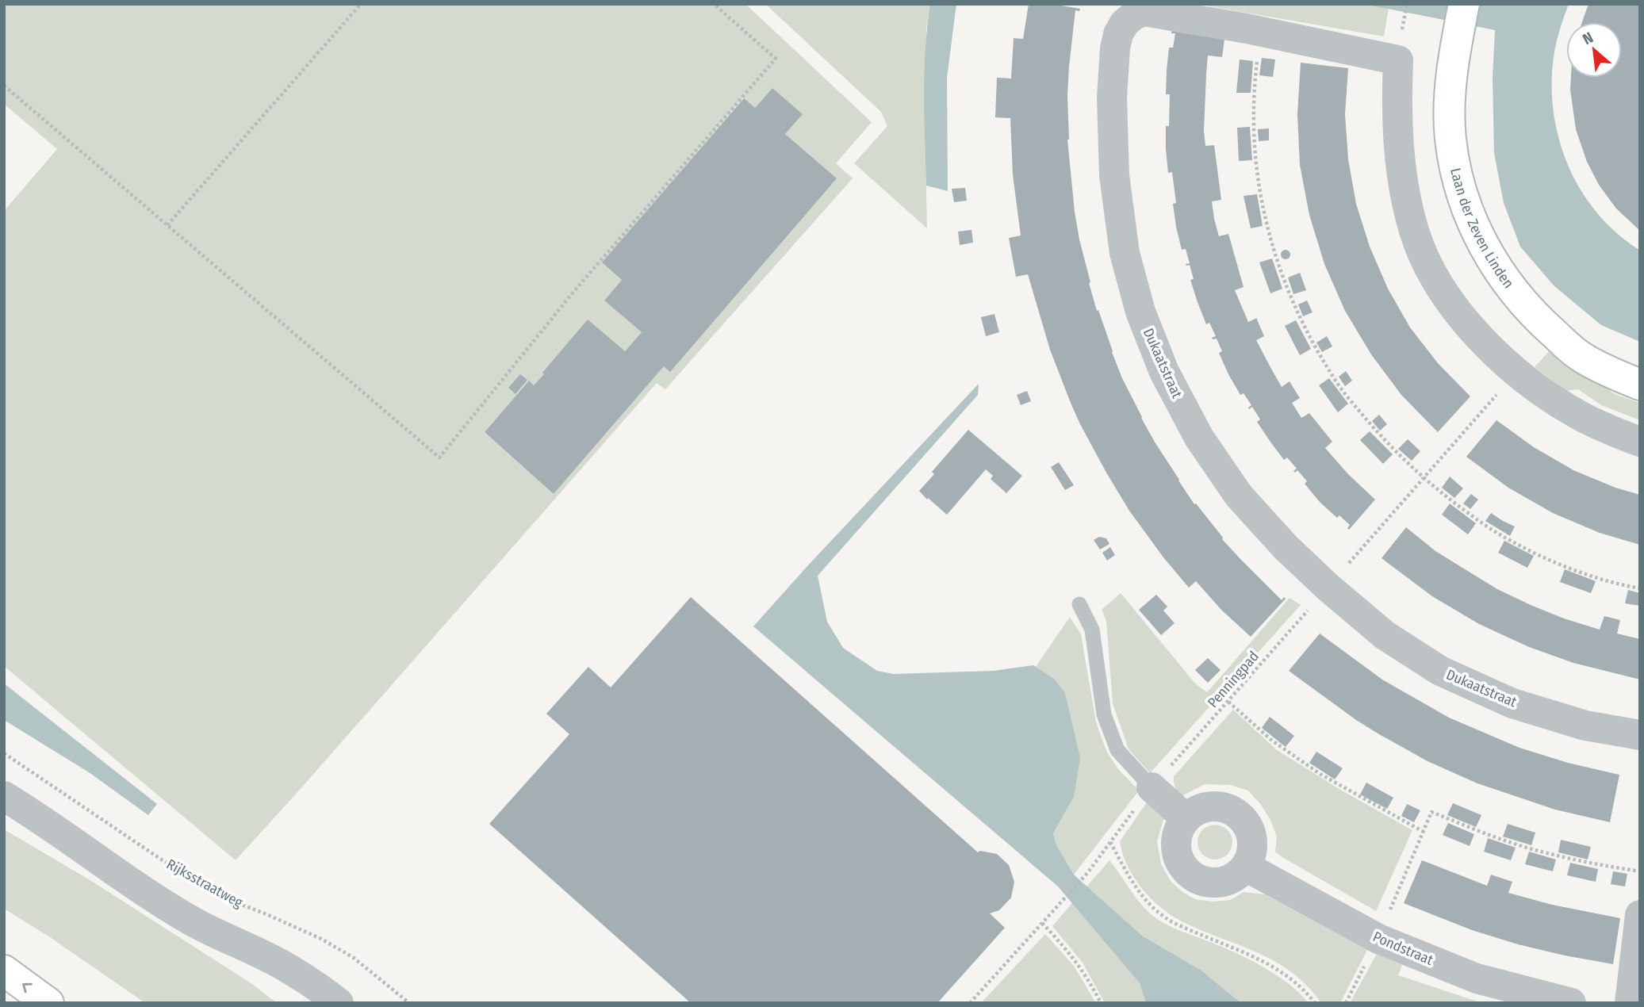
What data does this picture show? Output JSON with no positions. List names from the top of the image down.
{
  "streets": {
    "main road": ["Laan der Zeven Linden"],
    "street": ["Dukaatstraat", "Pondstraat"],
    "path": ["Penningpad", "Rijksstraatweg"]
  },
  "crossings": [
    ["Dukaatstraat", "Penningpad"]
  ],
  "north": "top left"
}
